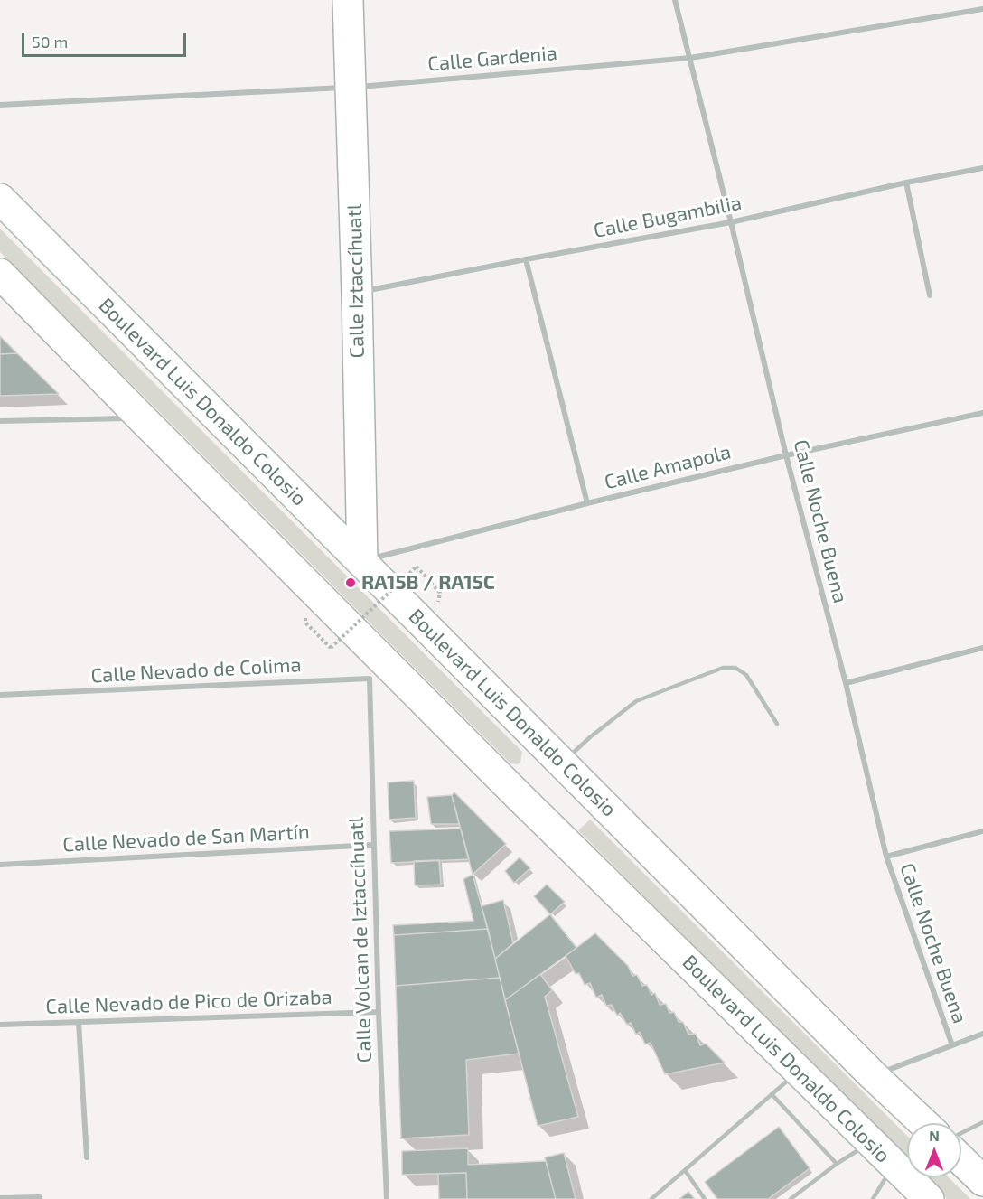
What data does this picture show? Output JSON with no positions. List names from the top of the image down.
{
  "streets": {
    "main road": ["Calle Iztaccíhuatl", "Boulevard Luis Donaldo Colosio"],
    "street": [
      "Calle Gardenia",
      "Calle Bugambilia",
      "Calle Amapola",
      "Calle Noche Buena",
      "Calle Nevado de Colima",
      "Calle Nevado de San Martín",
      "Calle Volcan de Iztaccíhuatl",
      "Calle Nevado de Pico de Orizaba"
    ]
  },
  "crossings": [
    ["Calle Gardenia", "Calle Iztaccíhuatl"],
    ["Calle Gardenia", "Calle Noche Buena"],
    ["Calle Bugambilia", "Calle Iztaccíhuatl"],
    ["Calle Bugambilia", "Calle Noche Buena"],
    ["Calle Iztaccíhuatl", "Boulevard Luis Donaldo Colosio"],
    ["Calle Iztaccíhuatl", "Calle Amapola"],
    ["Boulevard Luis Donaldo Colosio", "Calle Amapola"],
    ["Boulevard Luis Donaldo Colosio", "Calle Nevado de Colima"],
    ["Boulevard Luis Donaldo Colosio", "Calle Volcan de Iztaccíhuatl"],
    ["Calle Amapola", "Calle Noche Buena"],
    ["Calle Nevado de Colima", "Calle Volcan de Iztaccíhuatl"],
    ["Calle Nevado de San Martín", "Calle Volcan de Iztaccíhuatl"],
    ["Calle Volcan de Iztaccíhuatl", "Calle Nevado de Pico de Orizaba"]
  ],
  "places": ["RA15B / RA15C"],
  "scale_bar": "50 m",
  "north": "top"
}
